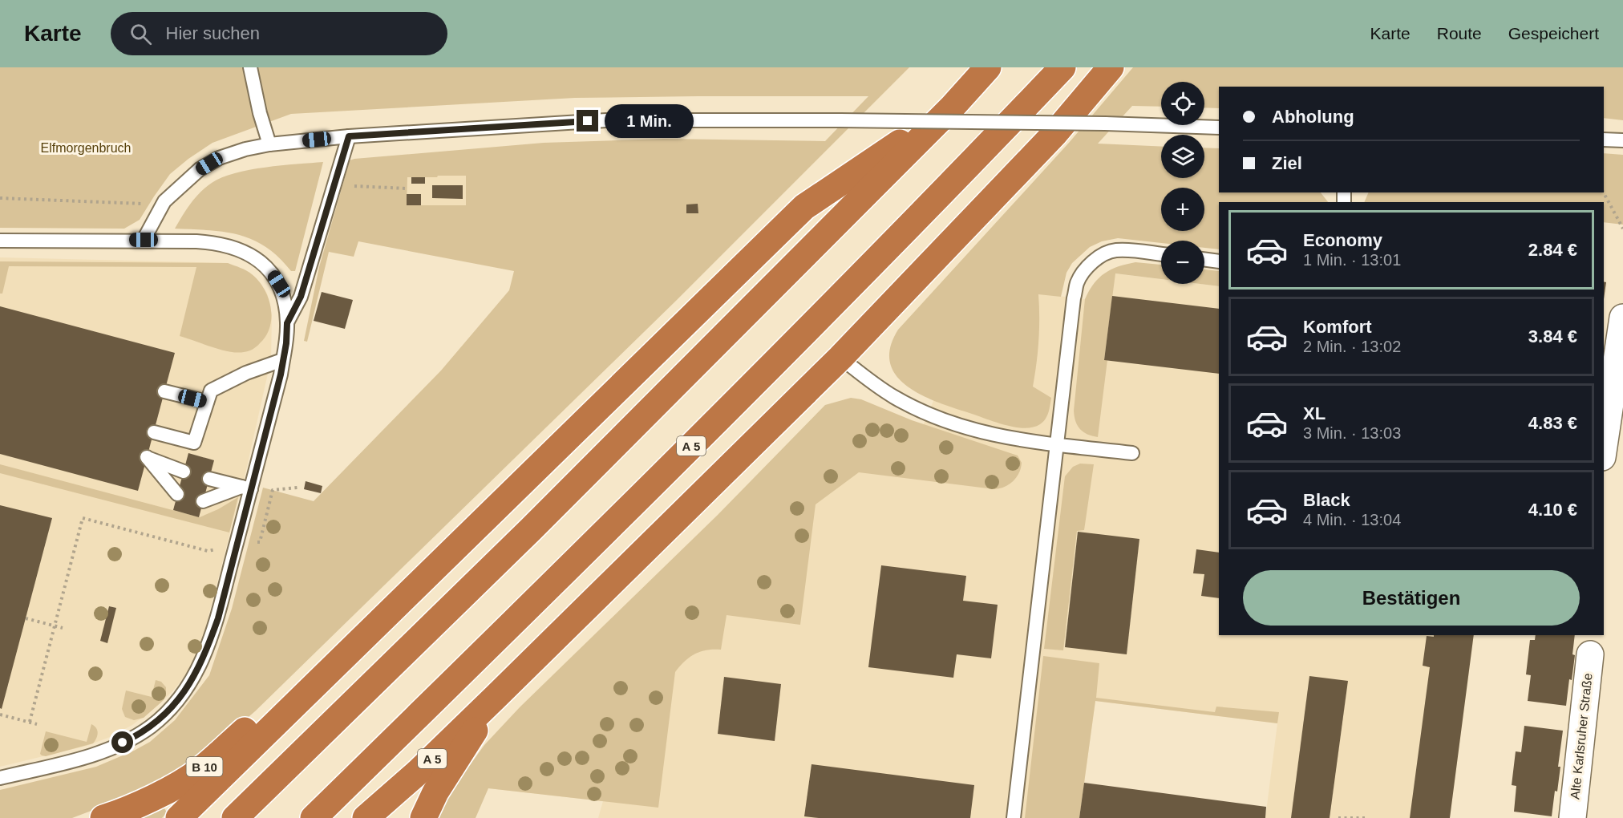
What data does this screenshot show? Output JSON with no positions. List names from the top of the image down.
{
  "streets": {
    "highway": ["A 5", "B 10"],
    "street": ["Alte Karlsruher Straße"]
  },
  "parks": ["Elfmorgenbruch"],
  "page": {
    "header": "Karte",
    "search": "Hier suchen",
    "nav": ["Karte", "Route", "Gespeichert"],
    "map_buttons": ["+", "−"],
    "banner": ["Abholung", "Ziel"],
    "bubble": "1 Min.",
    "list": [
      {
        "name": "Economy",
        "note": "1 Min. · 13:01",
        "value": "2.84 €"
      },
      {
        "name": "Komfort",
        "note": "2 Min. · 13:02",
        "value": "3.84 €"
      },
      {
        "name": "XL",
        "note": "3 Min. · 13:03",
        "value": "4.83 €"
      },
      {
        "name": "Black",
        "note": "4 Min. · 13:04",
        "value": "4.10 €"
      }
    ],
    "buttons": "Bestätigen"
  }
}
